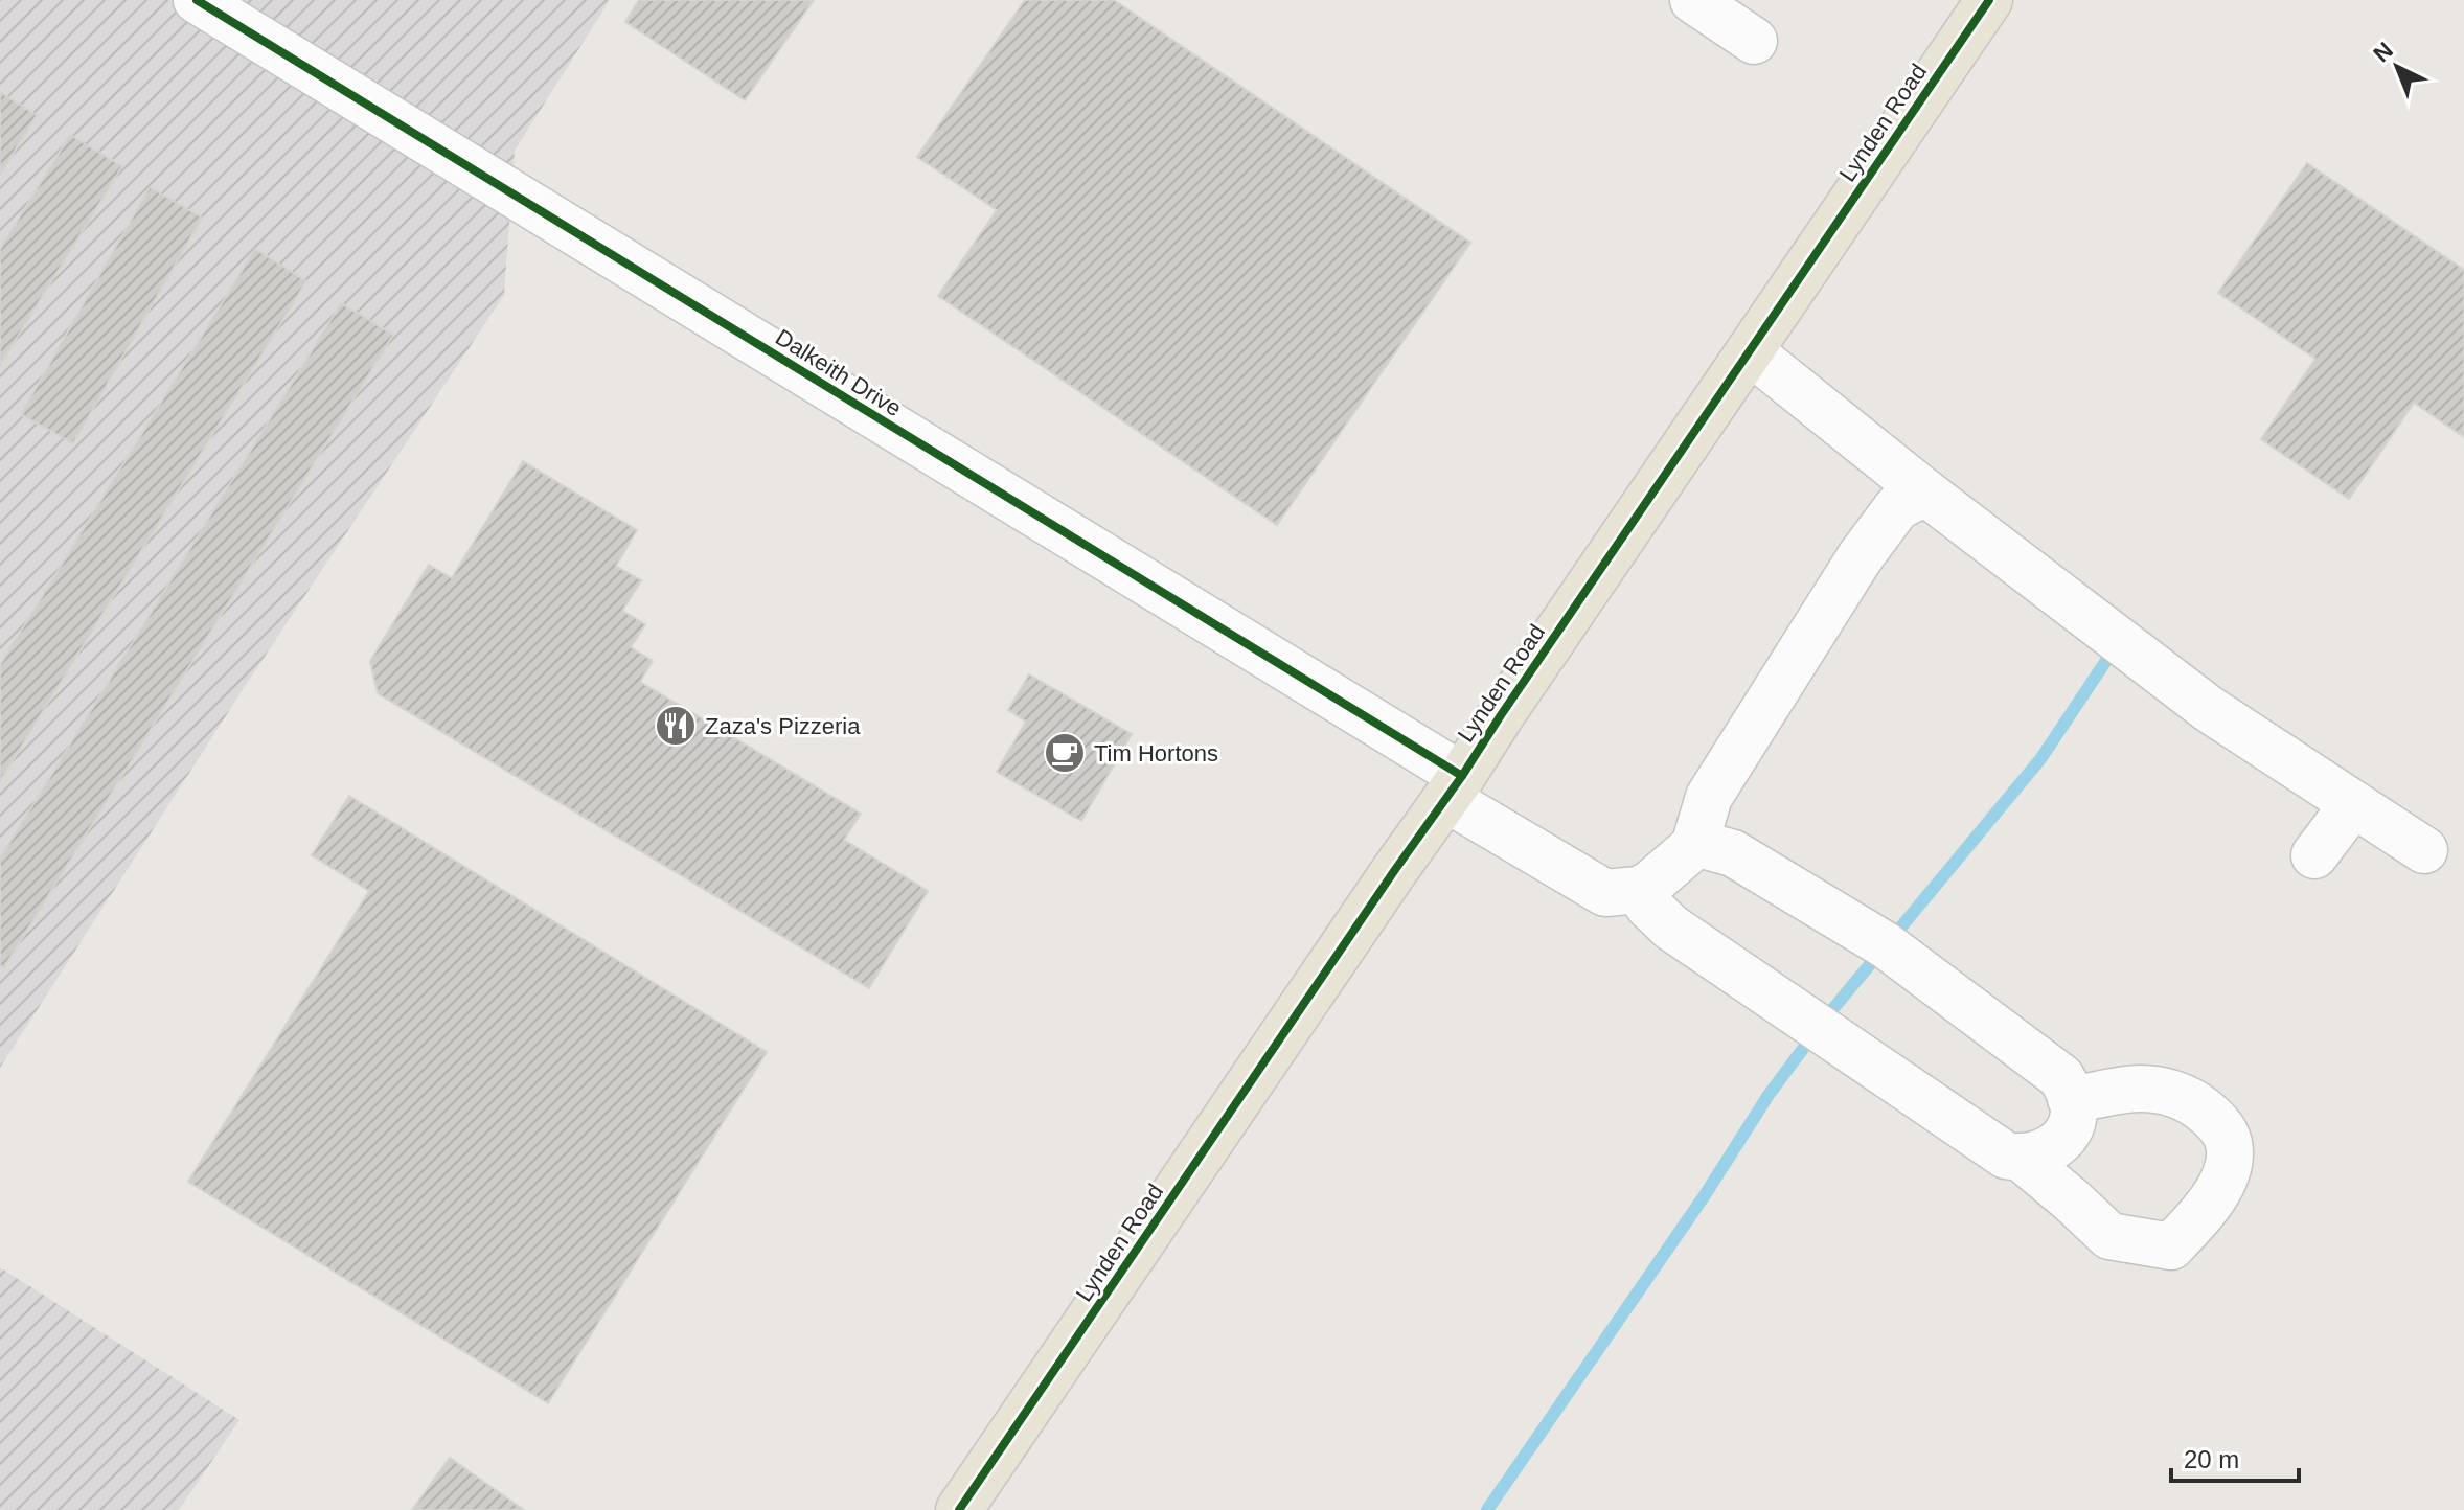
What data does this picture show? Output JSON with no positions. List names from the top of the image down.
{
  "streets": {
    "main road": ["Lynden Road"],
    "street": ["Dalkeith Drive"]
  },
  "crossings": [
    ["Lynden Road", "Dalkeith Drive"]
  ],
  "places": {
    "restaurant": ["Zaza's Pizzeria"],
    "cafe": ["Tim Hortons"]
  },
  "scale_bar": "20 m",
  "north": "top left"
}
